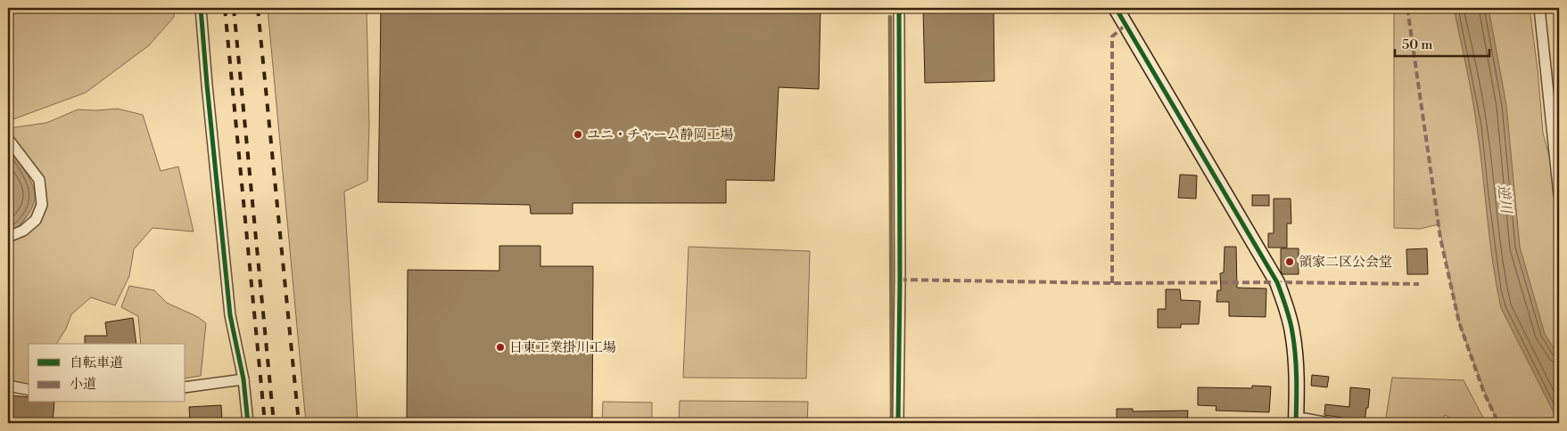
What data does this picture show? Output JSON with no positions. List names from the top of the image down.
{
  "water": ["逆川"],
  "places": ["ユニ・チャーム静岡工場", "領家二区公会堂", "日東工業掛川工場"],
  "legend": ["自転車道", "小道"],
  "scale_bar": "50 m"
}
